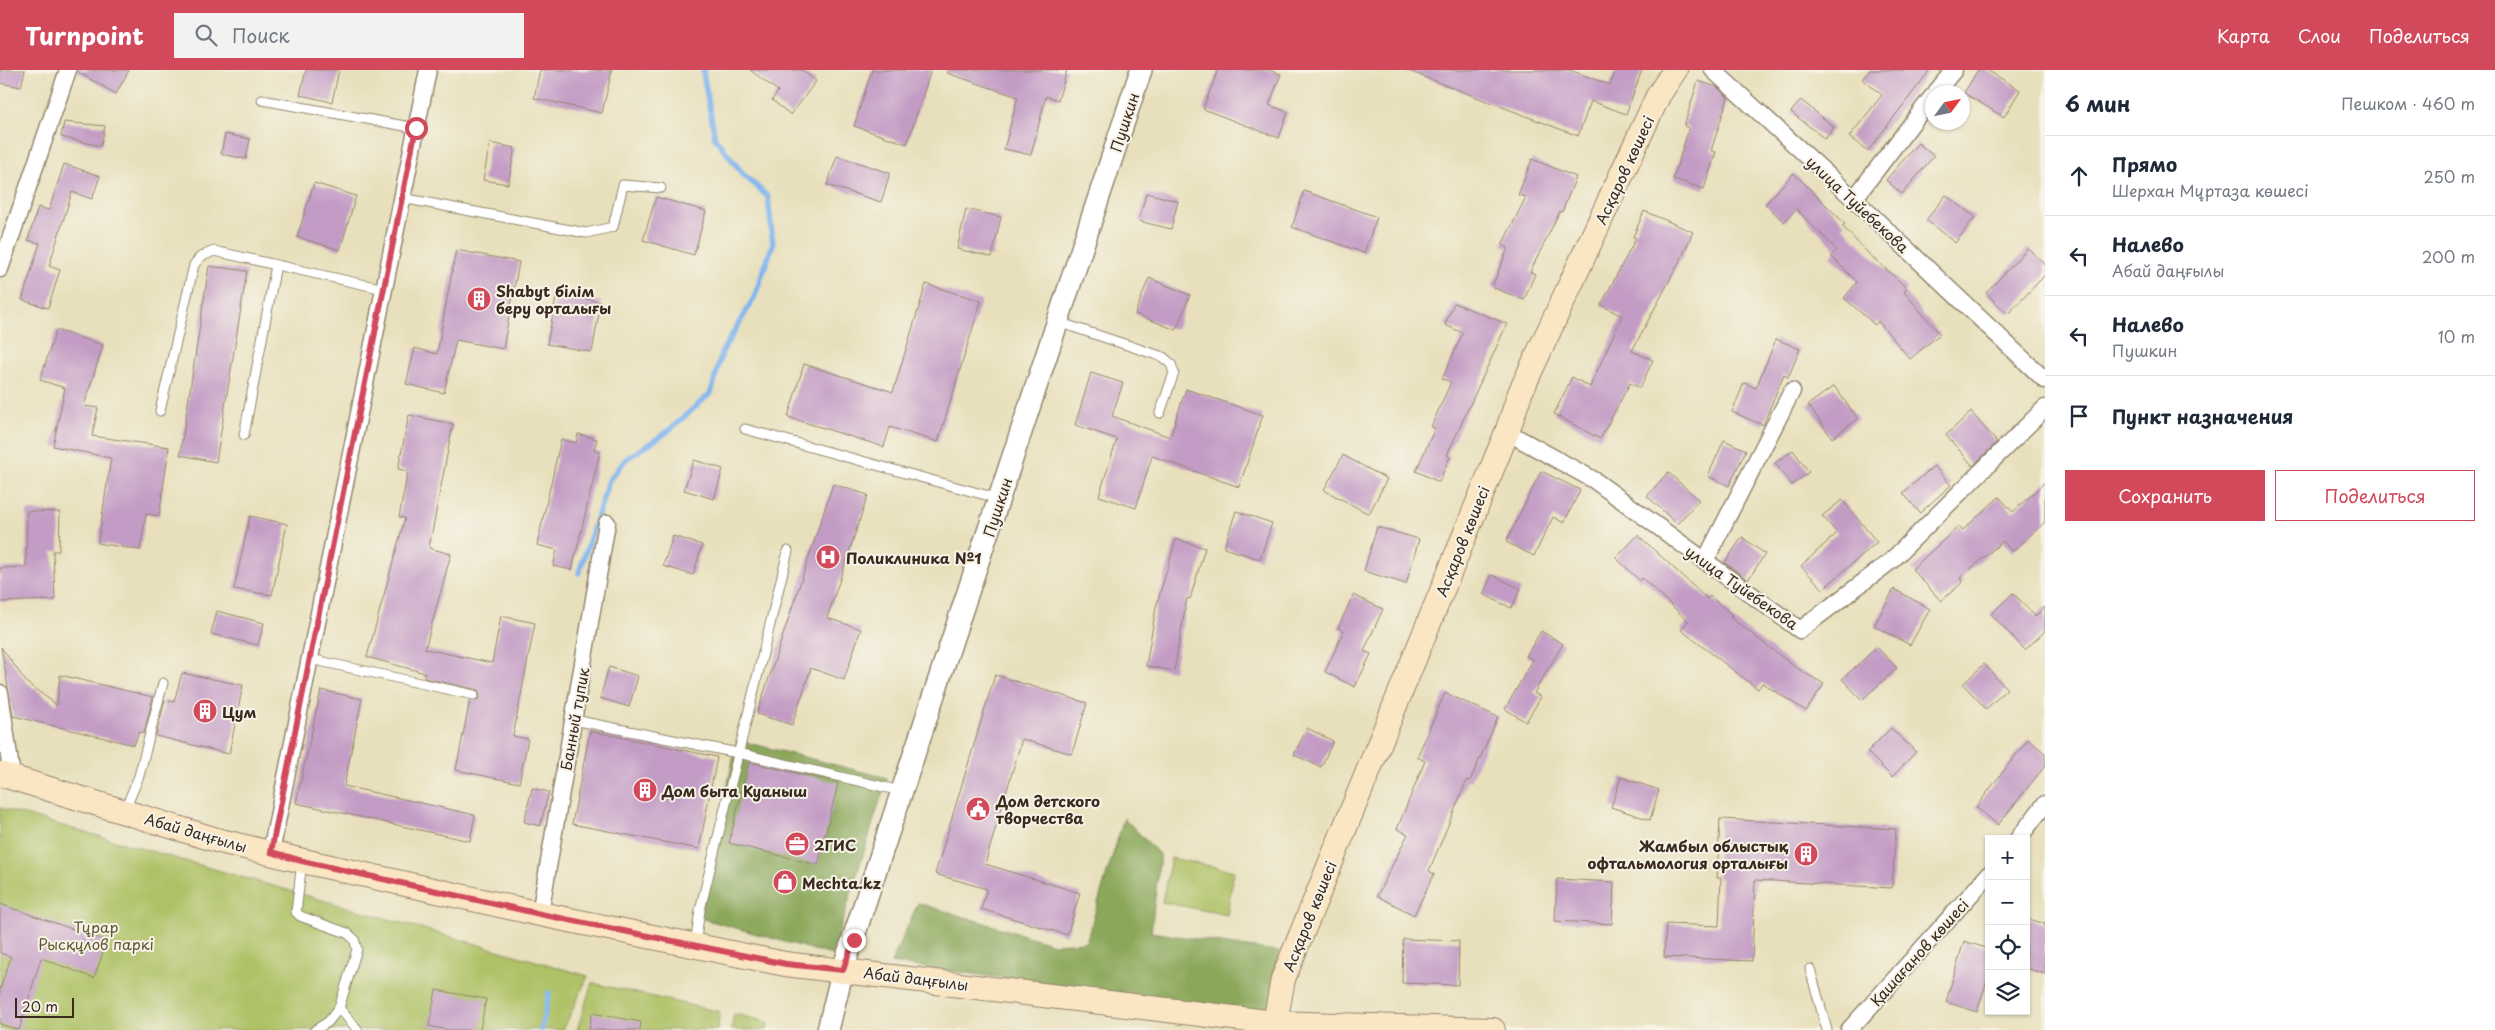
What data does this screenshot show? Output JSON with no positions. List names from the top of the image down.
{
  "streets": {
    "main road": ["Асқаров көшесі", "Абай даңғылы"],
    "street": [
      "Пушкин",
      "улица Туйебекова",
      "Банный тупик",
      "Қашағанов көшесі"
    ]
  },
  "crossings": [
    ["Пушкин", "Абай даңғылы"],
    ["Асқаров көшесі", "улица Туйебекова"],
    ["Асқаров көшесі", "Абай даңғылы"],
    ["Банный тупик", "Абай даңғылы"]
  ],
  "parks": ["Тұрар Рысқұлов паркі"],
  "places": {
    "building": [
      "Shabyt білім беру орталығы",
      "Цум",
      "Дом быта Куаныш",
      "Жамбыл облыстық офтальмология орталығы"
    ],
    "hospital": ["Поликлиника №1"],
    "public building": ["Дом детского творчества"],
    "office": ["2ГИС"],
    "shop": ["Mechta.kz"]
  },
  "scale_bar": "20 m",
  "north": "top right",
  "page": {
    "header": "Turnpoint",
    "search": "Поиск",
    "nav": ["Карта", "Слои", "Поделиться"],
    "heading": ["6 мин", "Пешком · 460 m"],
    "list": [
      ["Прямо", "Шерхан Мұртаза көшесі", "250 m"],
      ["Налево", "Абай даңғылы", "200 m"],
      ["Налево", "Пушкин", "10 m"],
      "Пункт назначения"
    ],
    "buttons": ["Сохранить", "Поделиться"],
    "map_buttons": ["+", "−"],
    "scale": "20 m"
  }
}
